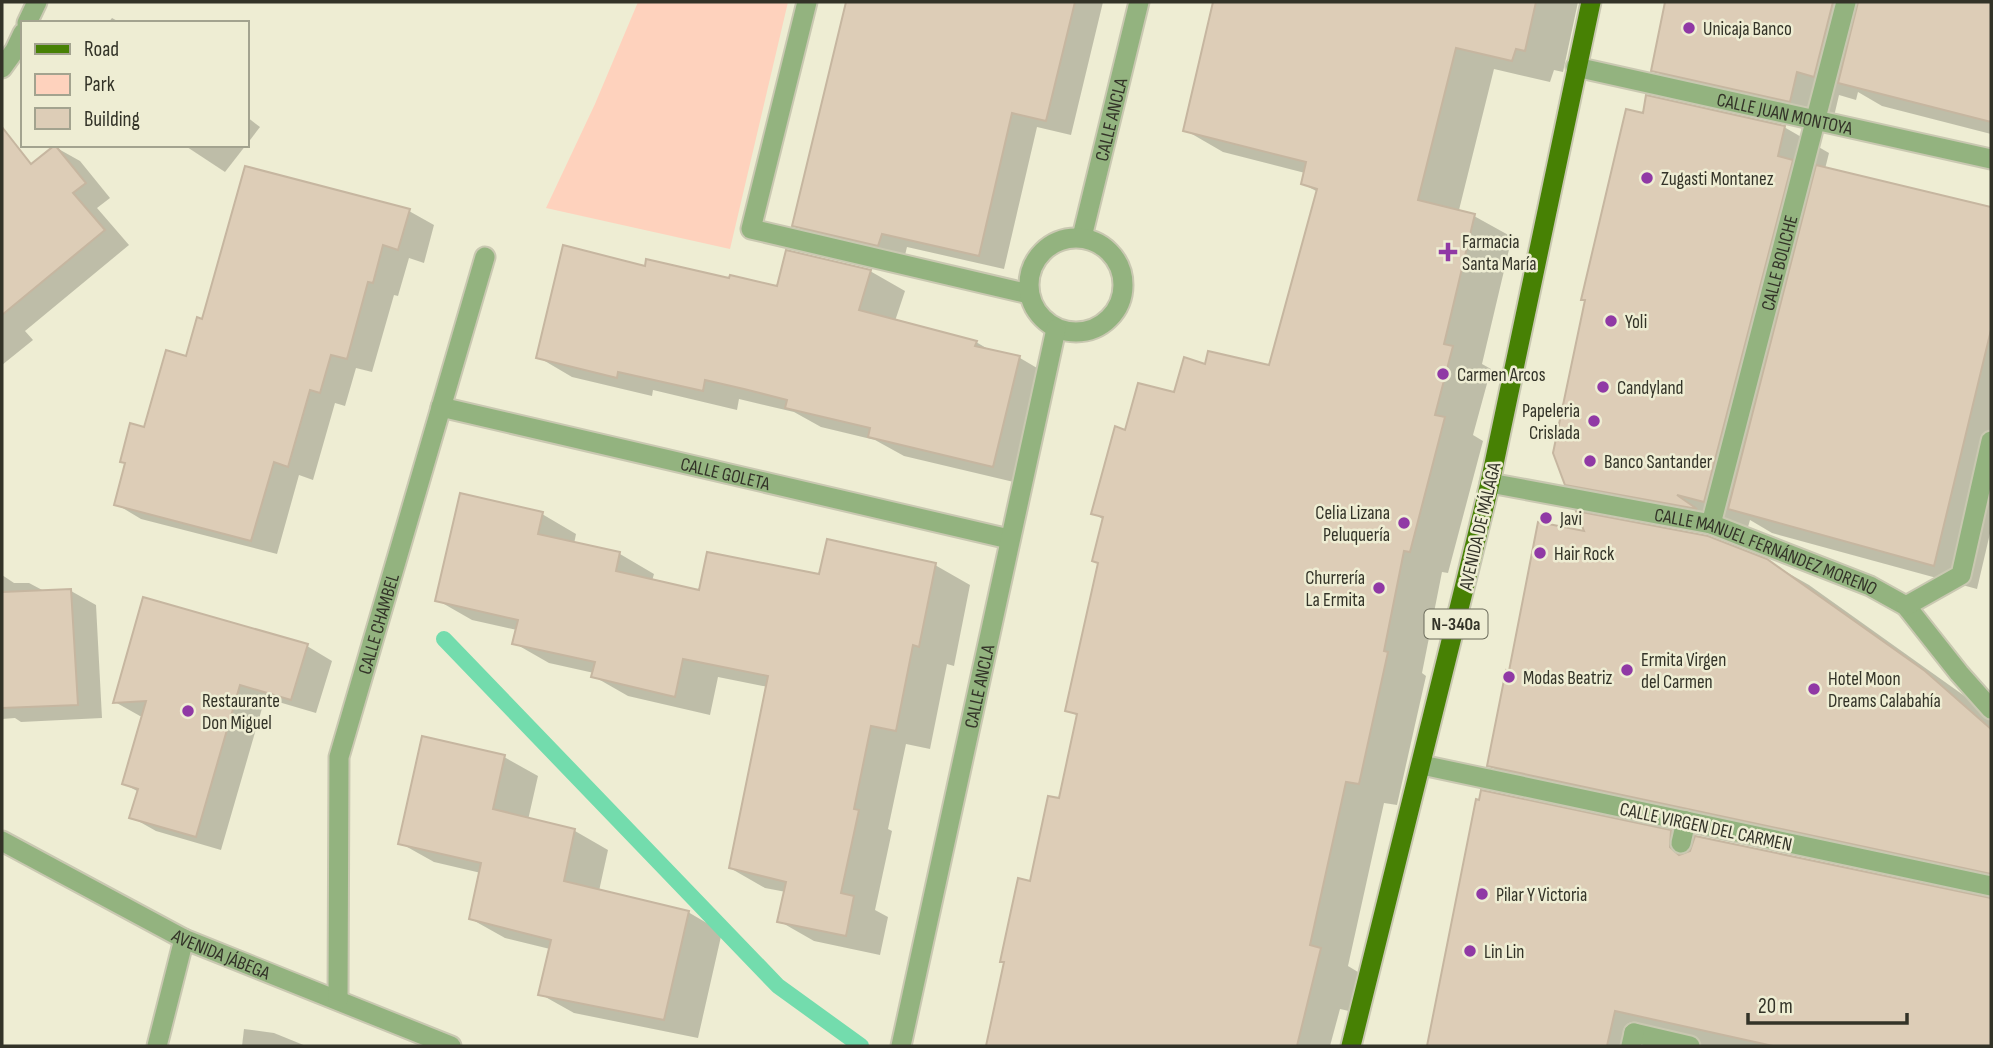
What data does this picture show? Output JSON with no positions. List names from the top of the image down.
{
  "streets": {
    "main road": ["AVENIDA DE MÁLAGA", "N-340a"],
    "street": [
      "CALLE JUAN MONTOYA",
      "CALLE ANCLA",
      "CALLE BOLICHE",
      "CALLE GOLETA",
      "CALLE MANUEL FERNÁNDEZ MORENO",
      "CALLE CHAMBEL",
      "CALLE VIRGEN DEL CARMEN",
      "AVENIDA JÁBEGA"
    ]
  },
  "crossings": [
    ["CALLE JUAN MONTOYA", "CALLE BOLICHE"],
    ["CALLE JUAN MONTOYA", "AVENIDA DE MÁLAGA"],
    ["CALLE ANCLA", "CALLE GOLETA"],
    ["CALLE BOLICHE", "CALLE MANUEL FERNÁNDEZ MORENO"],
    ["CALLE GOLETA", "CALLE CHAMBEL"],
    ["AVENIDA DE MÁLAGA", "CALLE MANUEL FERNÁNDEZ MORENO"],
    ["AVENIDA DE MÁLAGA", "CALLE VIRGEN DEL CARMEN"],
    ["CALLE CHAMBEL", "AVENIDA JÁBEGA"]
  ],
  "places": {
    "other": [
      "Unicaja Banco",
      "Zugasti Montanez",
      "Yoli",
      "Carmen Arcos",
      "Candyland",
      "Papeleria Crislada",
      "Banco Santander",
      "Javi",
      "Celia Lizana Peluquería",
      "Hair Rock",
      "Churrería La Ermita",
      "Ermita Virgen del Carmen",
      "Modas Beatriz",
      "Hotel Moon Dreams Calabahía",
      "Restaurante Don Miguel",
      "Pilar Y Victoria",
      "Lin Lin"
    ],
    "health": ["Farmacia Santa María"]
  },
  "legend": ["Road", "Park", "Building"],
  "scale_bar": "20 m"
}
